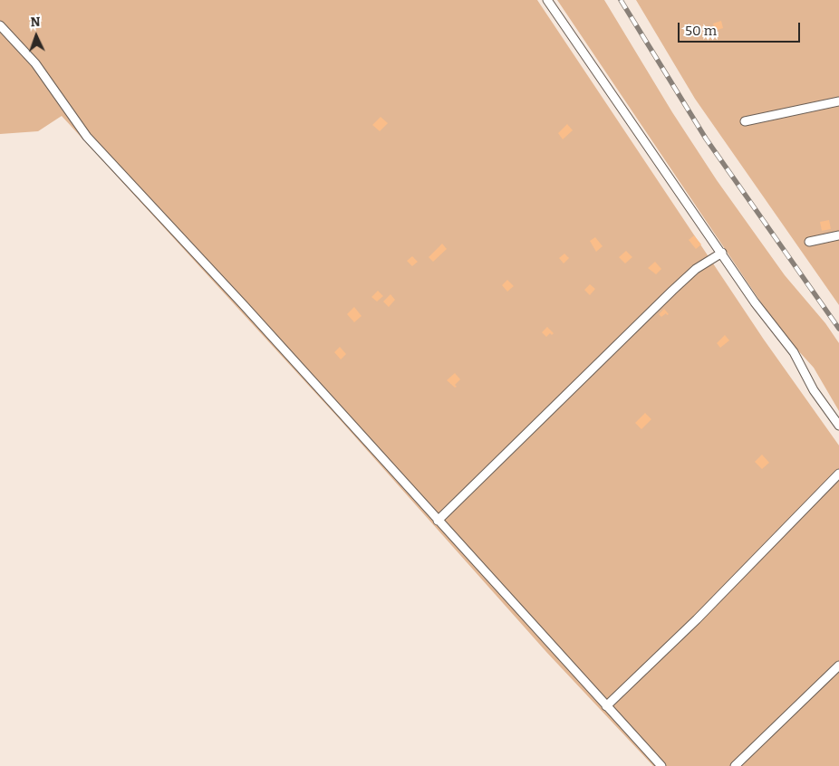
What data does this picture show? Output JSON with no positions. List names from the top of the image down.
{
  "scale_bar": "50 m",
  "north": "top"
}
